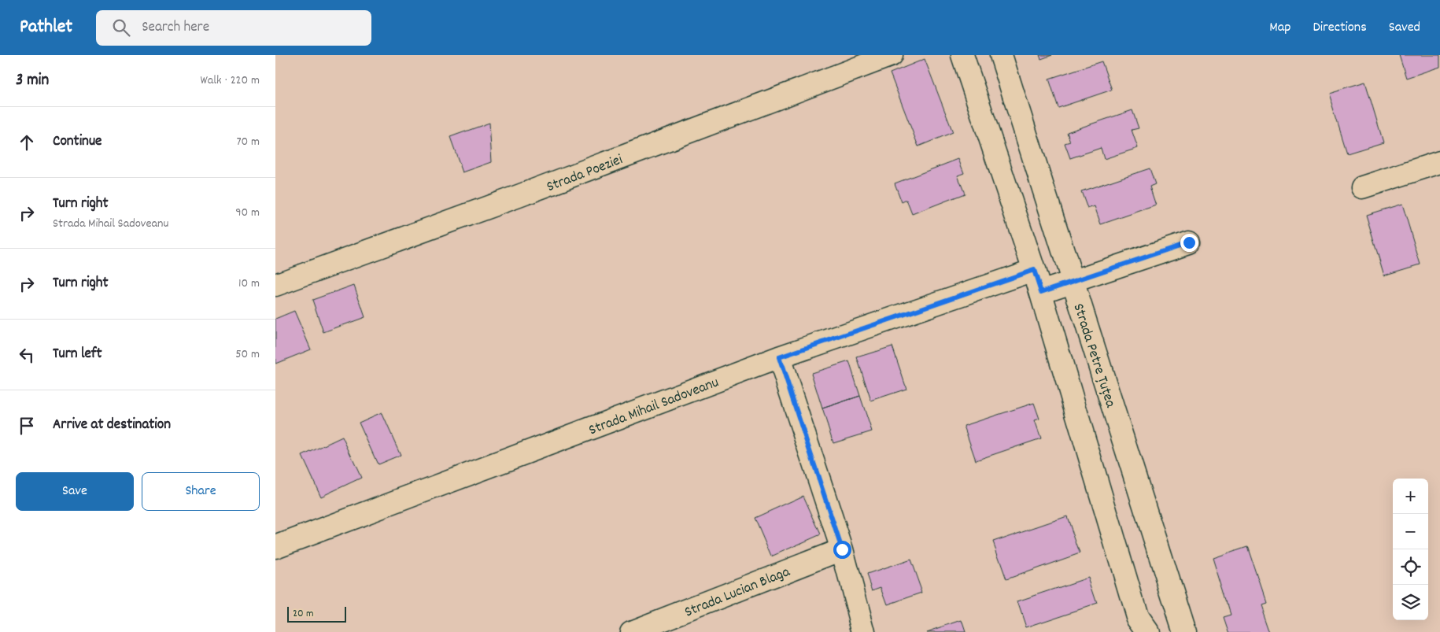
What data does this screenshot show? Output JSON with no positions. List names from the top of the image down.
{
  "streets": {
    "street": [
      "Strada Poeziei",
      "Strada Petre Țuțea",
      "Strada Mihail Sadoveanu",
      "Strada Lucian Blaga"
    ]
  },
  "scale_bar": "20 m",
  "page": {
    "header": "Pathlet",
    "search": "Search here",
    "nav": ["Map", "Directions", "Saved"],
    "heading": ["3 min", "Walk · 220 m"],
    "list": [
      ["Continue", "70 m"],
      ["Turn right", "Strada Mihail Sadoveanu", "90 m"],
      ["Turn right", "10 m"],
      ["Turn left", "50 m"],
      "Arrive at destination"
    ],
    "buttons": ["Save", "Share"],
    "map_buttons": ["+", "−"],
    "scale": "20 m"
  }
}
